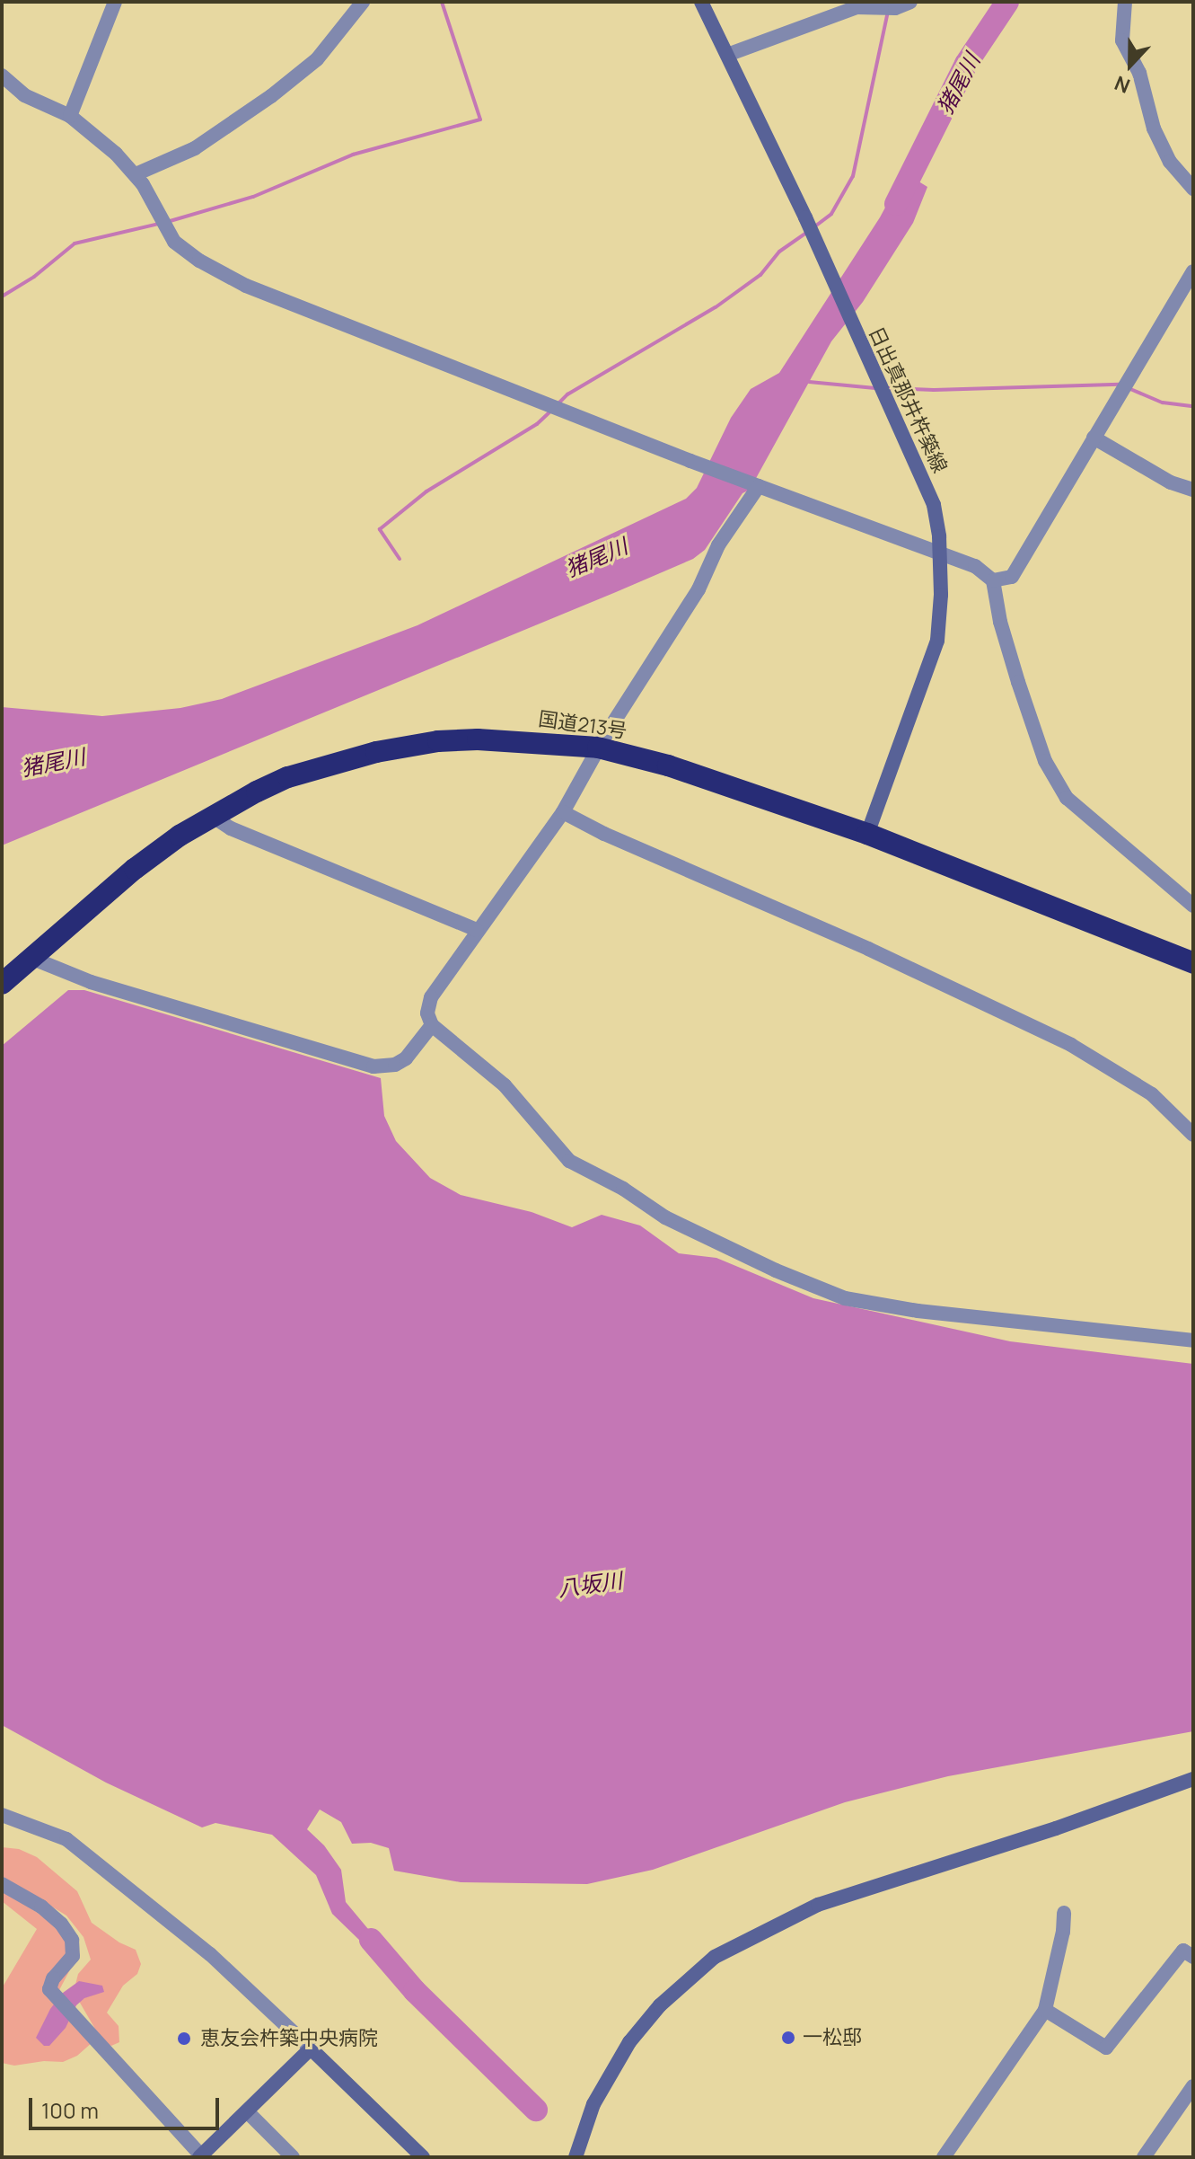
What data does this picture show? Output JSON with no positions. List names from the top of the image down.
{
  "streets": {
    "highway": ["国道213号"],
    "street": ["日出真那井杵築線"]
  },
  "crossings": [
    ["日出真那井杵築線", "国道213号"]
  ],
  "water": ["猪尾川", "八坂川"],
  "places": ["一松邸", "恵友会杵築中央病院"],
  "scale_bar": "100 m",
  "north": "bottom"
}
